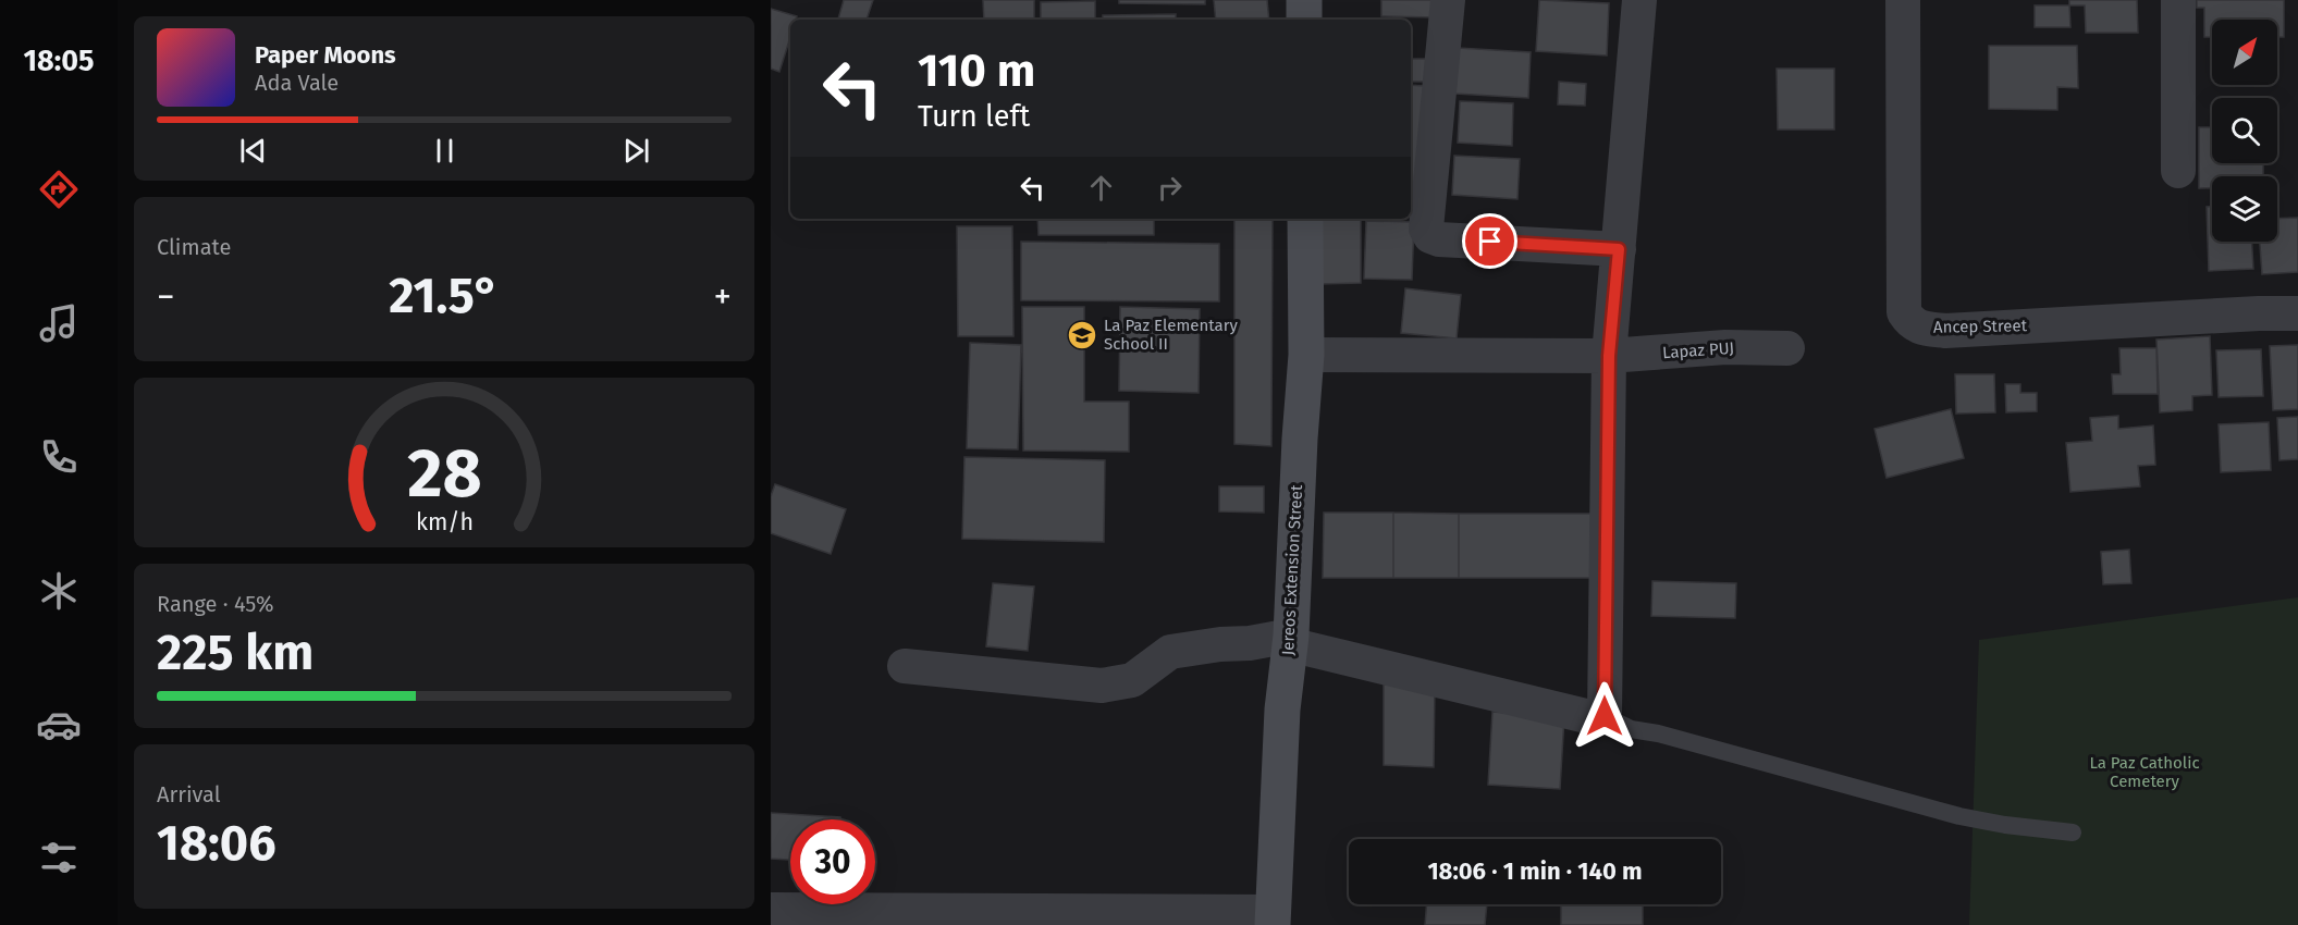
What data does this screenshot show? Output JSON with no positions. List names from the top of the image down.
{
  "streets": {
    "street": ["Ancep Street", "Lapaz PUJ", "Jereos Extension Street"]
  },
  "crossings": [
    ["Lapaz PUJ", "Jereos Extension Street"]
  ],
  "parks": ["La Paz Catholic Cemetery"],
  "places": {
    "school or university": ["La Paz Elementary School II"]
  },
  "north": "top right",
  "page": {
    "tabs": "18:05",
    "turn": ["110 m", "Turn left"],
    "song": ["Paper Moons", "Ada Vale"],
    "tile": [
      "Climate",
      ["Range · 45%", "225 km"],
      ["Arrival", "18:06"]
    ],
    "heat": ["−", "21.5°", "+"],
    "limit": "30",
    "trip": "18:06 · 1 min · 140 m",
    "gauge": ["28", "km/h"]
  }
}
